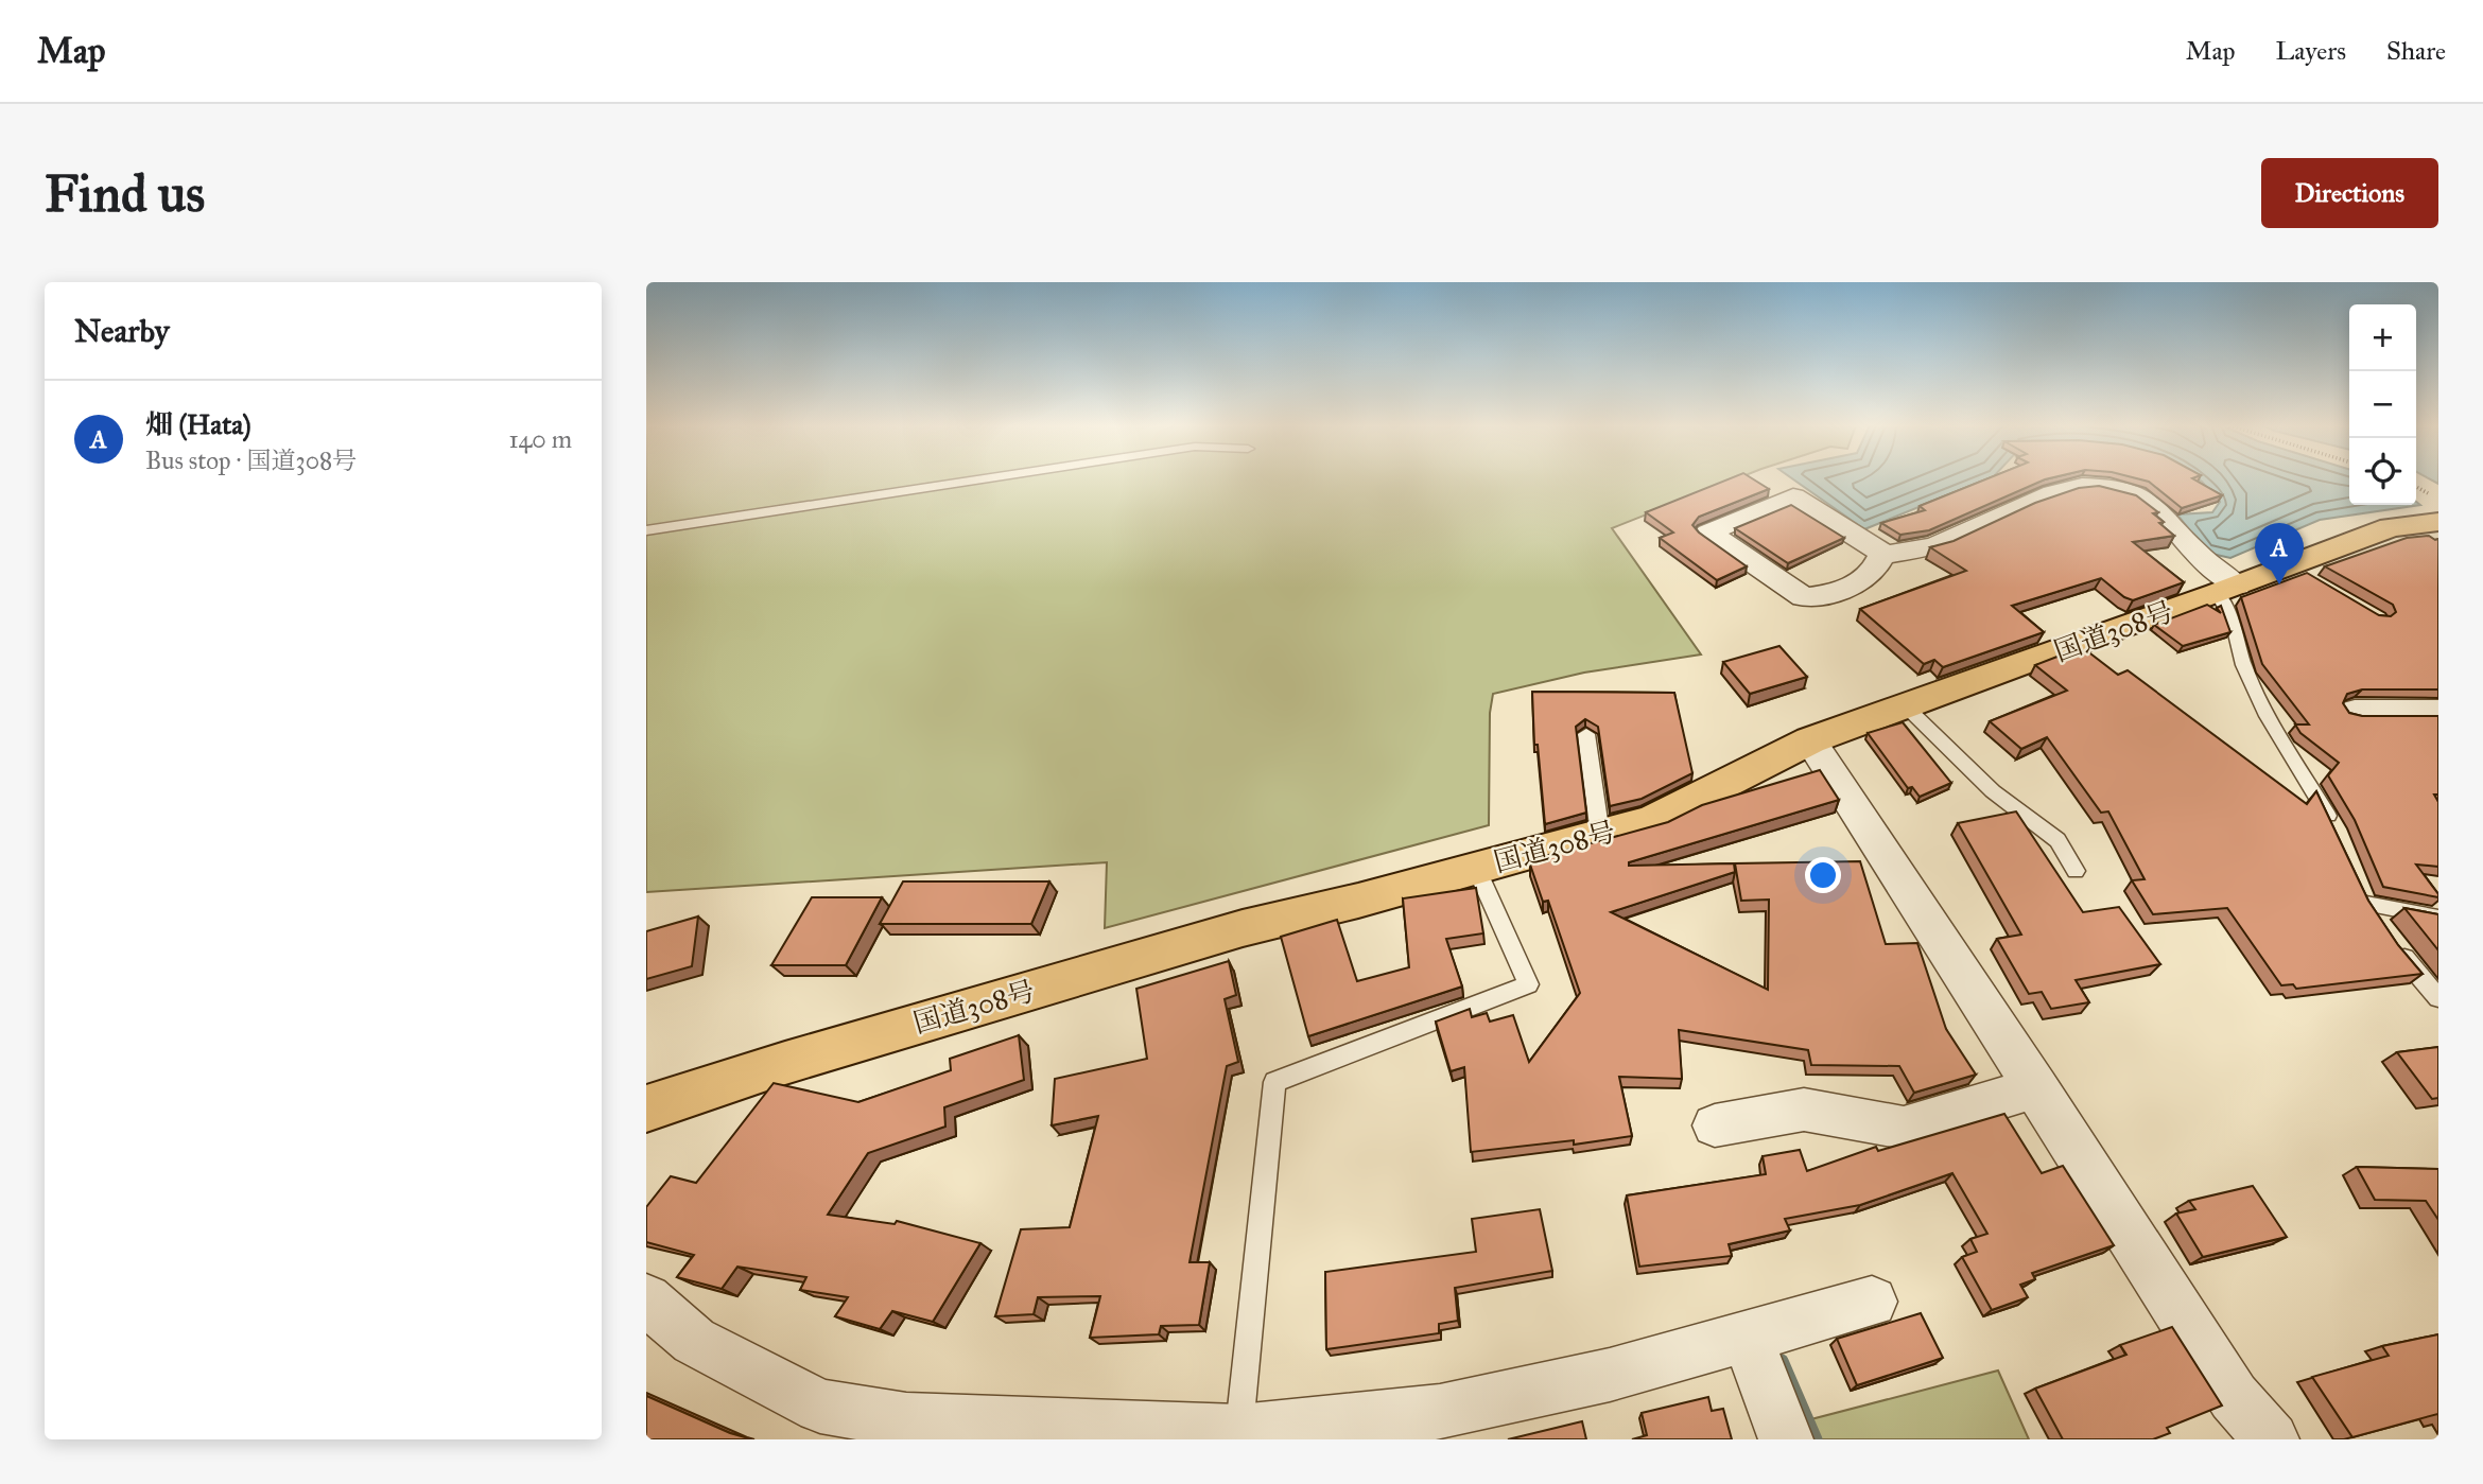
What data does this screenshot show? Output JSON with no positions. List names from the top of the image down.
{
  "streets": {
    "highway": ["国道308号"]
  },
  "page": {
    "header": "Map",
    "nav": ["Map", "Layers", "Share"],
    "buttons": "Directions",
    "title": "Find us",
    "heading": "Nearby",
    "map_buttons": ["+", "−"],
    "list": [
      {
        "mark": "A",
        "name": "畑 (Hata)",
        "note": "Bus stop · 国道308号",
        "value": "140 m"
      }
    ],
    "pins": "A"
  }
}
